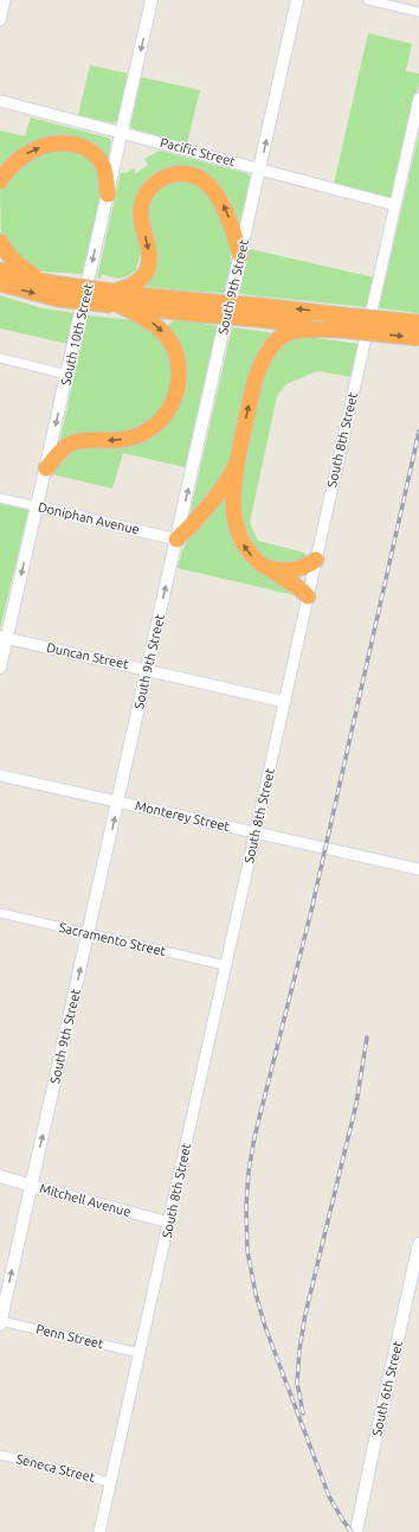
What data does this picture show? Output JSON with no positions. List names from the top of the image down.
{
  "streets": {
    "main road": [
      "South 9th Street",
      "South 10th Street",
      "Mitchell Avenue",
      "South 6th Street"
    ],
    "street": [
      "Pacific Street",
      "South 8th Street",
      "Doniphan Avenue",
      "Duncan Street",
      "Monterey Street",
      "Sacramento Street",
      "Penn Street",
      "Seneca Street"
    ]
  },
  "crossings": [
    ["Pacific Street", "South 9th Street"],
    ["Pacific Street", "South 10th Street"],
    ["Pacific Street", "South 8th Street"],
    ["South 9th Street", "Doniphan Avenue"],
    ["South 9th Street", "Duncan Street"],
    ["South 9th Street", "Monterey Street"],
    ["South 9th Street", "Sacramento Street"],
    ["South 9th Street", "Mitchell Avenue"],
    ["South 9th Street", "Penn Street"],
    ["South 10th Street", "Doniphan Avenue"],
    ["South 10th Street", "Duncan Street"],
    ["South 8th Street", "Duncan Street"],
    ["South 8th Street", "Monterey Street"],
    ["South 8th Street", "Sacramento Street"],
    ["South 8th Street", "Mitchell Avenue"],
    ["South 8th Street", "Penn Street"],
    ["South 8th Street", "Seneca Street"]
  ],
  "one_way": ["South 9th Street", "South 10th Street"]
}
